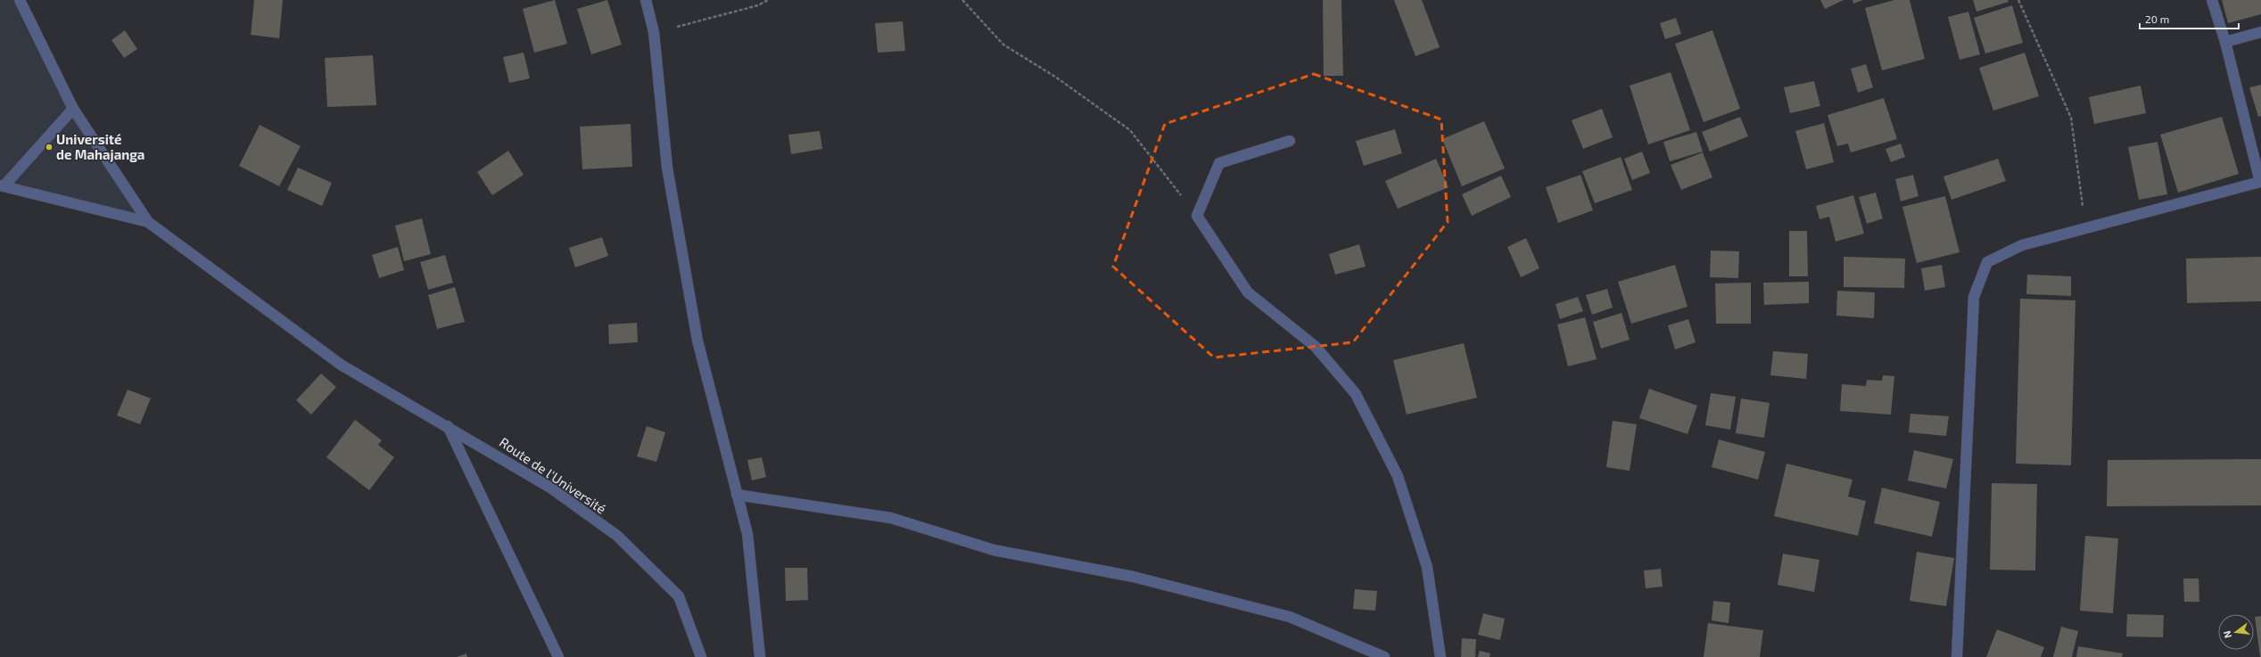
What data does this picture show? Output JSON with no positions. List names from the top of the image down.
{
  "streets": {
    "street": ["Route de l'Université"]
  },
  "places": ["Université de Mahajanga"],
  "scale_bar": "20 m",
  "north": "left"
}
